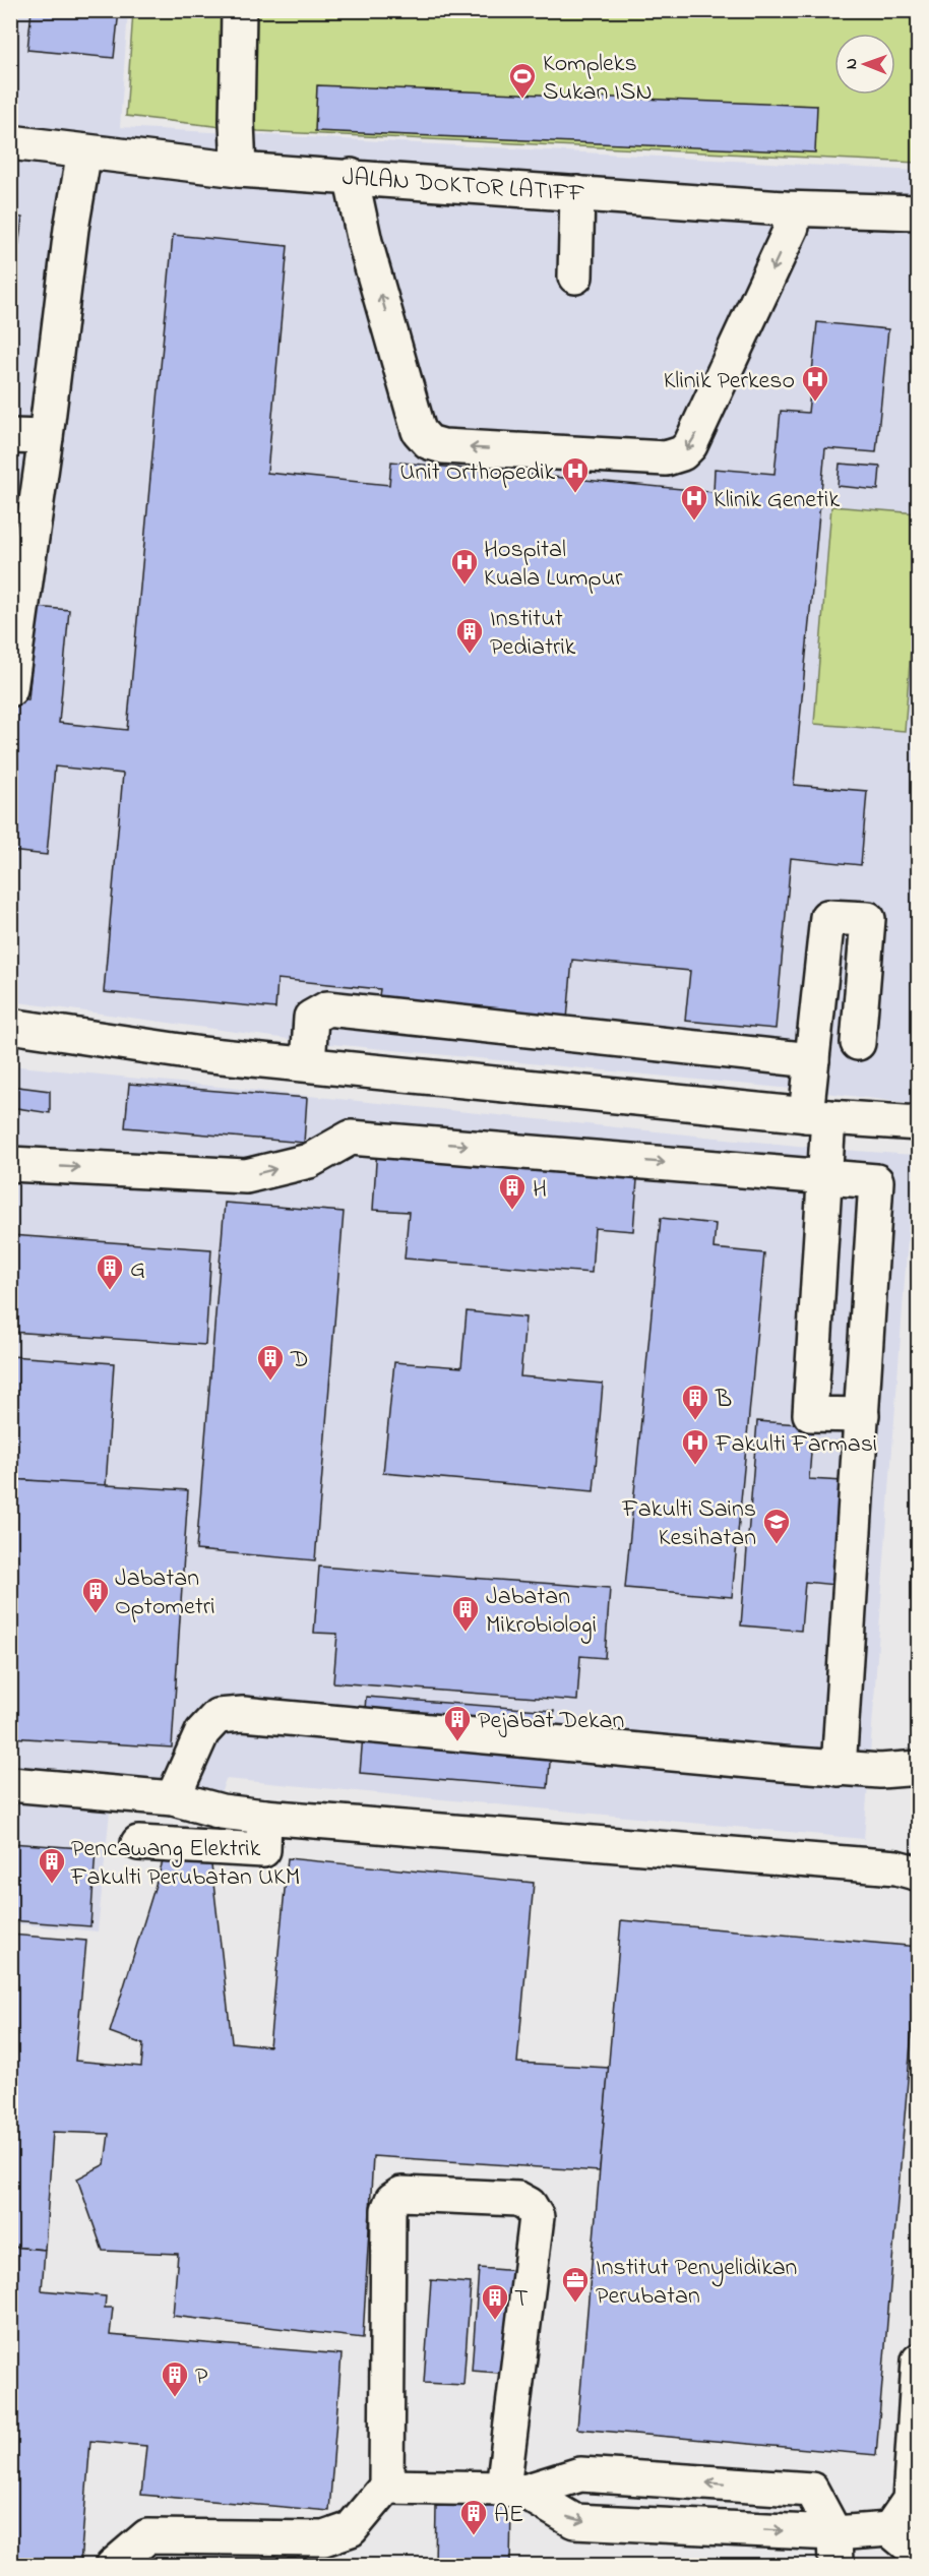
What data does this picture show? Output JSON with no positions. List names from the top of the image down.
{
  "streets": {
    "street": ["JALAN DOKTOR LATIFF"]
  },
  "places": {
    "sports": ["Kompleks Sukan ISN"],
    "hospital": [
      "Klinik Perkeso",
      "Unit Orthopedik",
      "Klinik Genetik",
      "Hospital Kuala Lumpur",
      "Fakulti Farmasi"
    ],
    "building": [
      "Institut Pediatrik",
      "H",
      "G",
      "D",
      "B",
      "Jabatan Optometri",
      "Jabatan Mikrobiologi",
      "Pejabat Dekan",
      "Pencawang Elektrik Fakulti Perubatan UKM",
      "T",
      "P",
      "AE"
    ],
    "school or university": ["Fakulti Sains Kesihatan"],
    "office": ["Institut Penyelidikan Perubatan"]
  },
  "north": "left"
}
